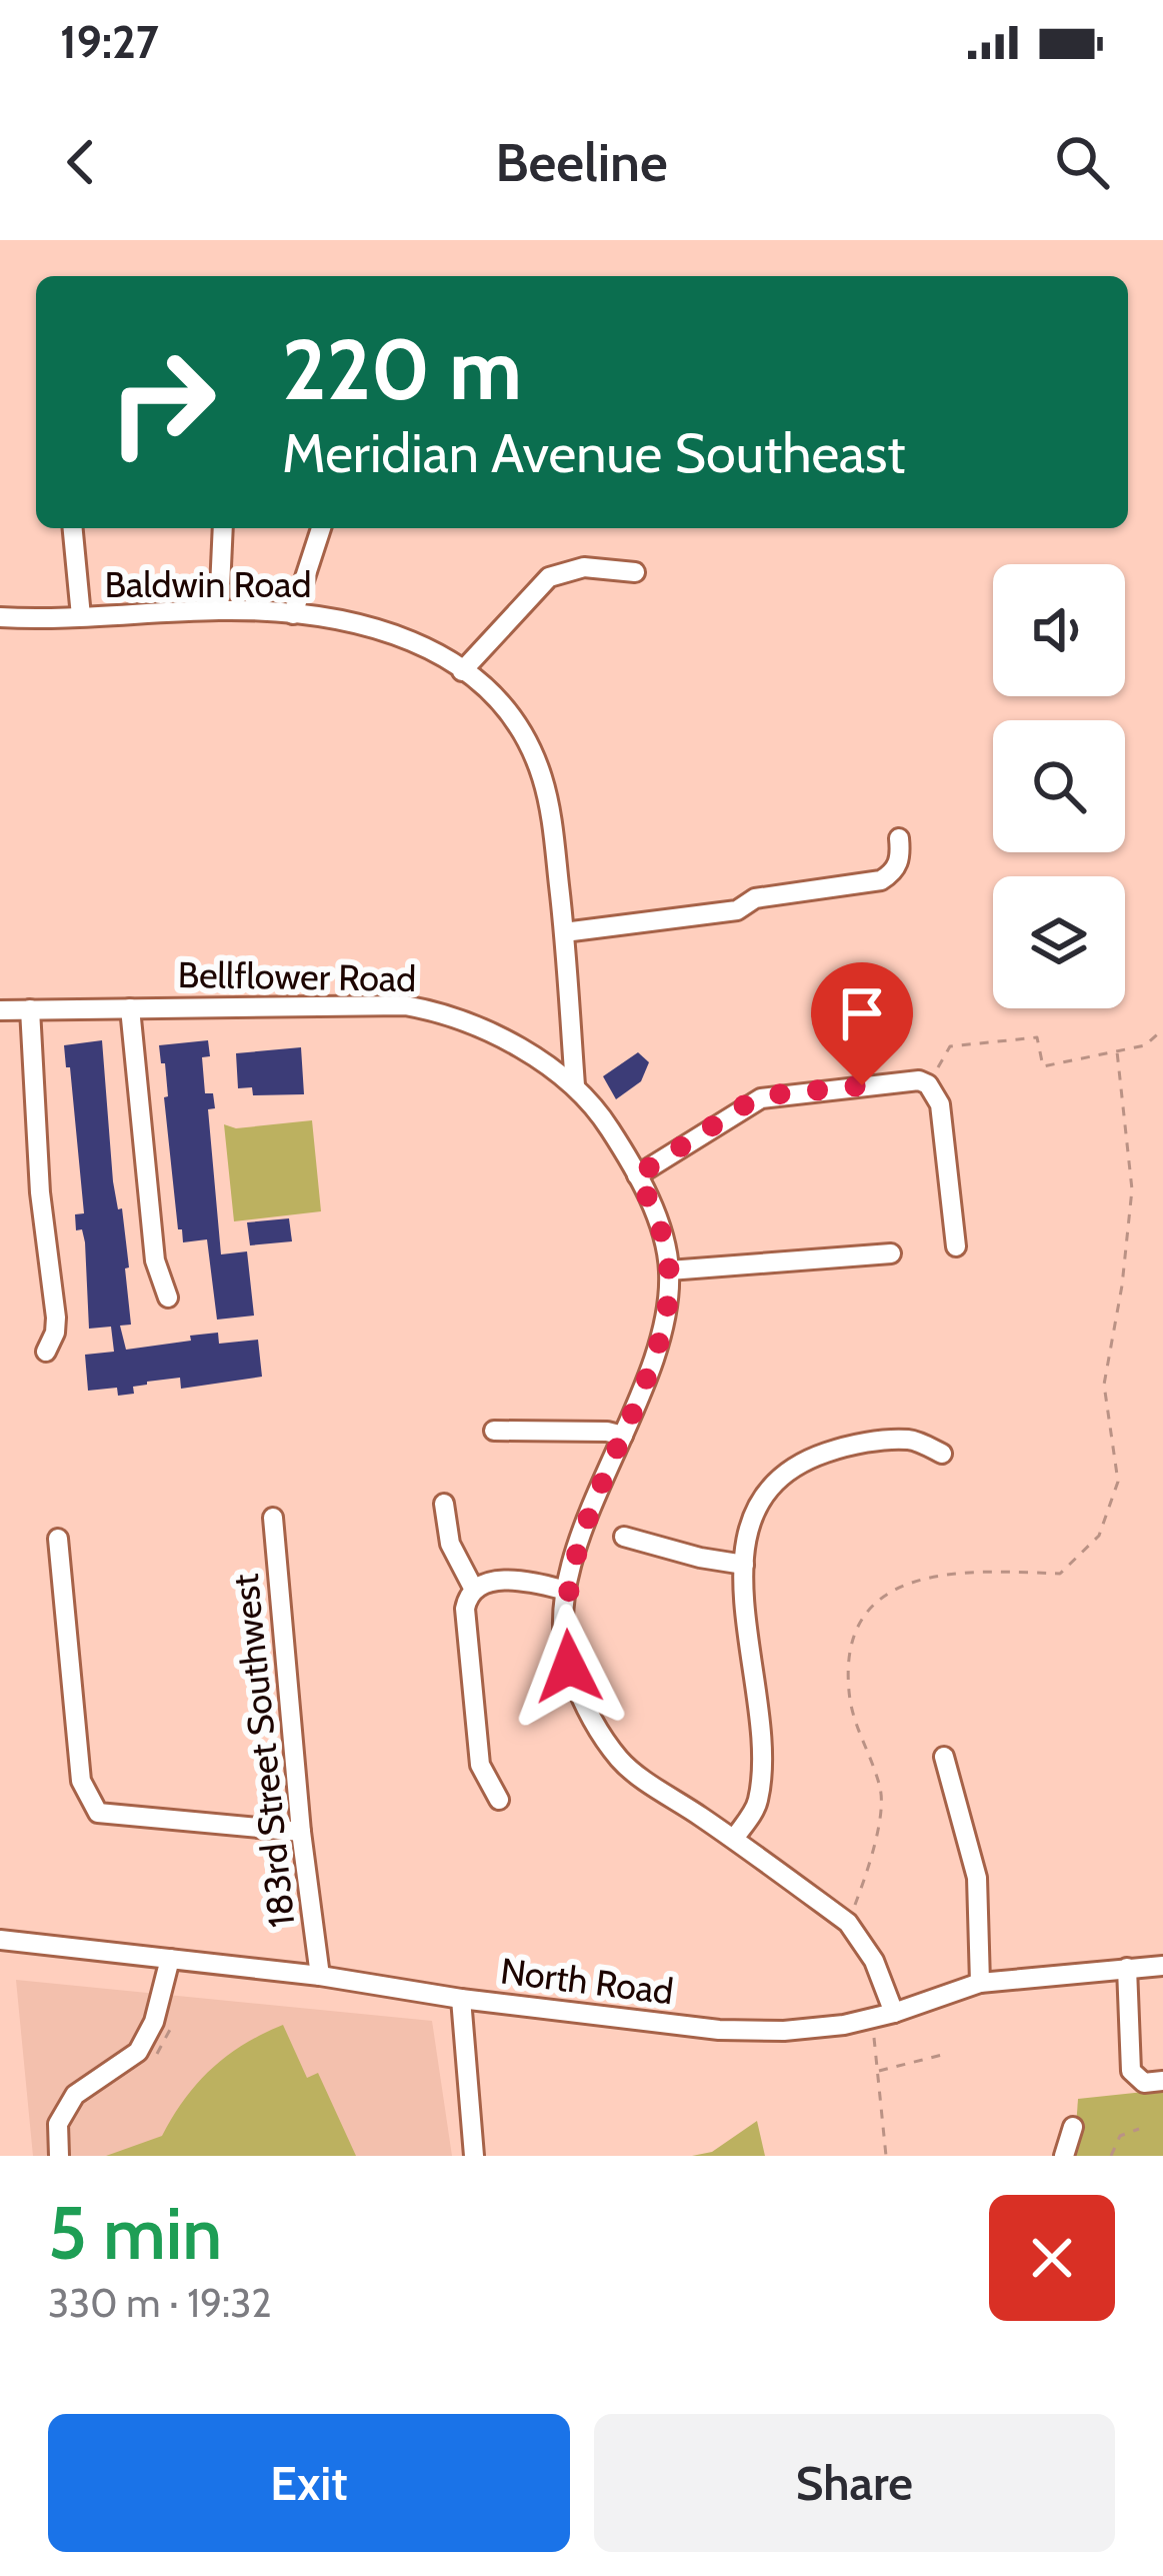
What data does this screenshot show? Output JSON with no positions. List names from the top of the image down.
{
  "streets": {
    "street": [
      "Baldwin Road",
      "Bellflower Road",
      "183rd Street Southwest",
      "North Road"
    ]
  },
  "crossings": [
    ["Baldwin Road", "Bellflower Road"],
    ["183rd Street Southwest", "North Road"]
  ],
  "page": {
    "status": "19:27",
    "header": "Beeline",
    "turn": ["220 m", "Meridian Avenue Southeast"],
    "heading": ["5 min", "330 m · 19:32"],
    "buttons": ["Exit", "Share"]
  }
}
